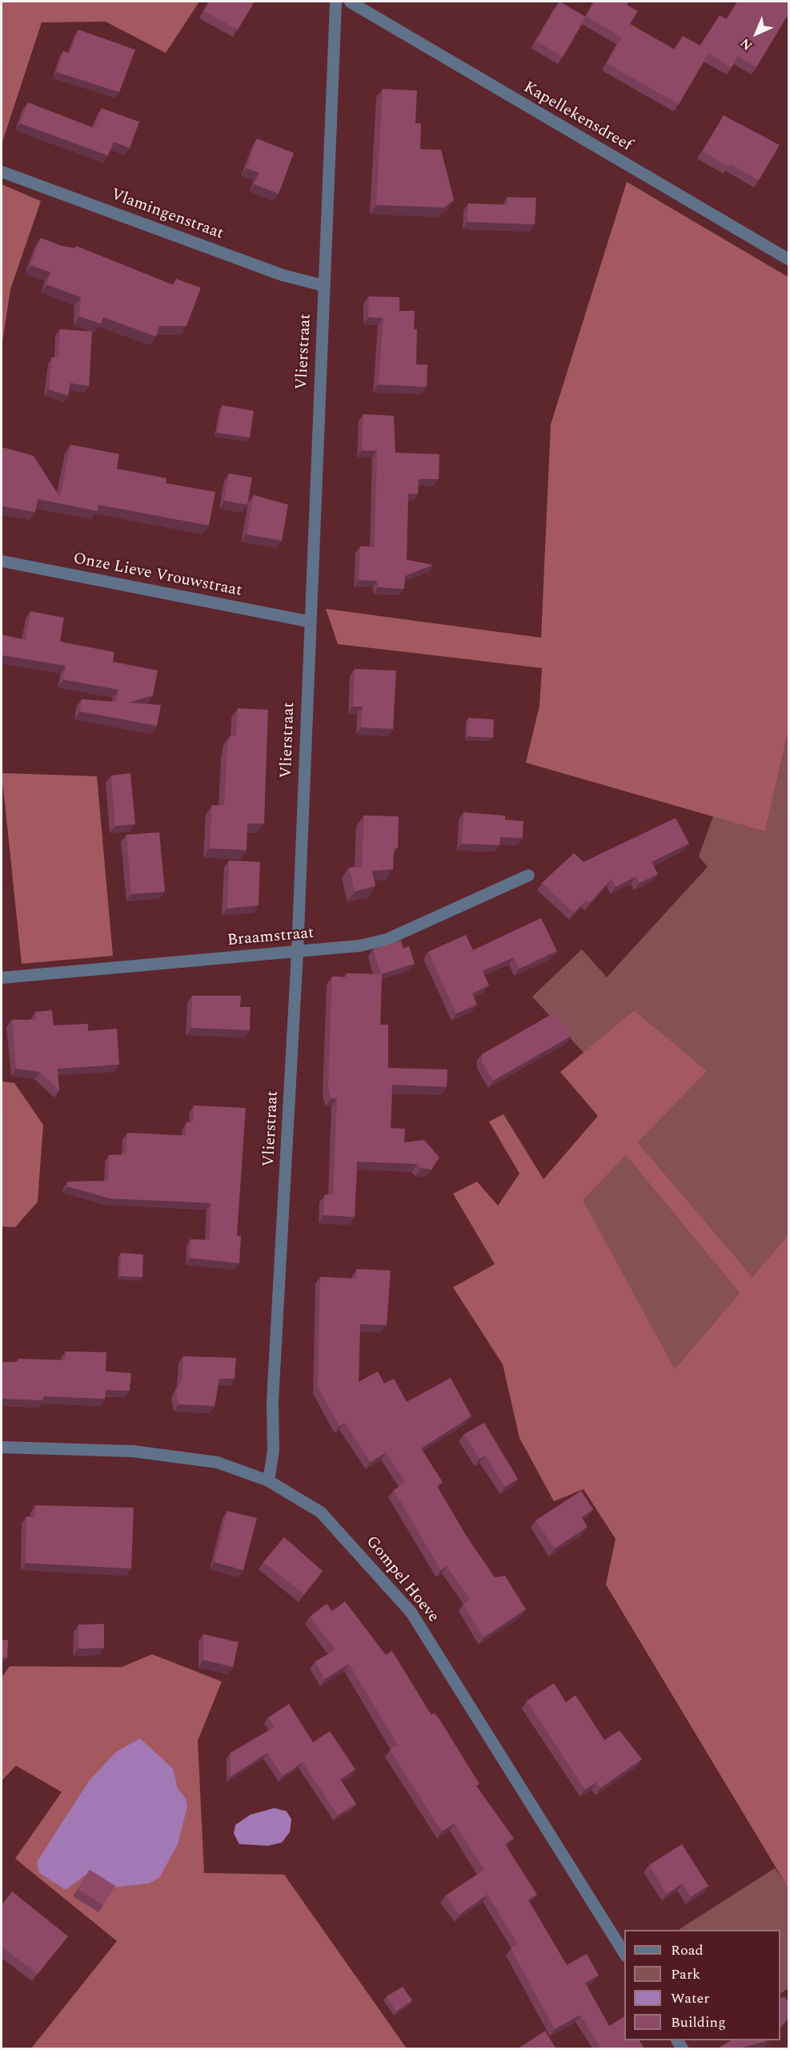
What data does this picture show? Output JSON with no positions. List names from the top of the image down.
{
  "streets": {
    "street": [
      "Kapellekensdreef",
      "Vlamingenstraat",
      "Vlierstraat",
      "Onze Lieve Vrouwstraat",
      "Braamstraat",
      "Gompel Hoeve"
    ]
  },
  "crossings": [
    ["Vlamingenstraat", "Vlierstraat"],
    ["Vlierstraat", "Onze Lieve Vrouwstraat"],
    ["Vlierstraat", "Braamstraat"],
    ["Vlierstraat", "Gompel Hoeve"]
  ],
  "legend": [
    "Road",
    "Park",
    "Water",
    "Building"
  ],
  "north": "bottom left"
}
